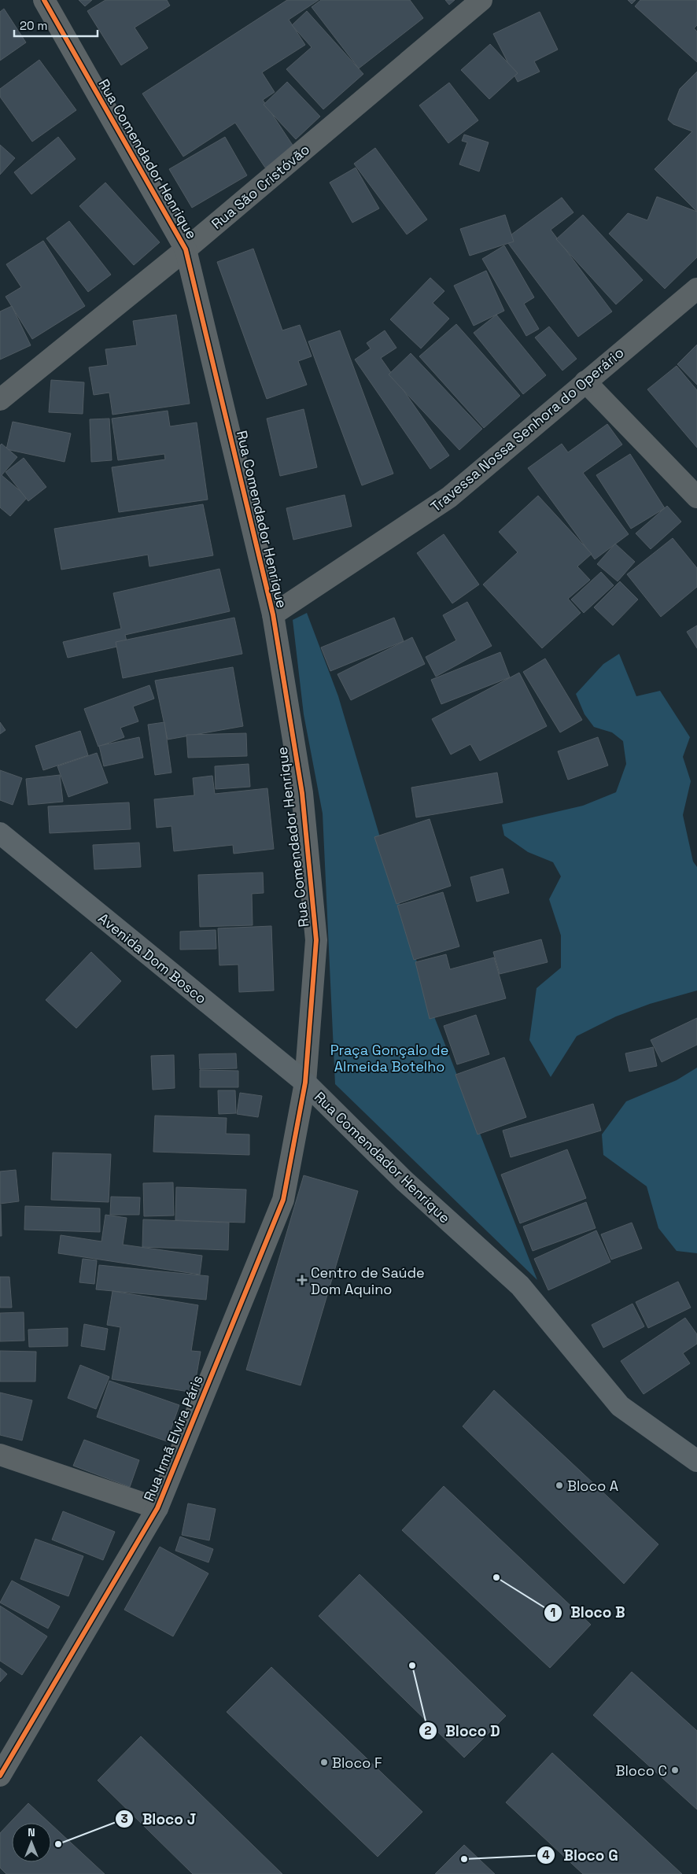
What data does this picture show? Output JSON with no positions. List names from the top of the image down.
{
  "streets": {
    "street": [
      "Rua Comendador Henrique",
      "Rua São Cristóvão",
      "Travessa Nossa Senhora do Operário",
      "Avenida Dom Bosco",
      "Rua Irmã Elvira Páris"
    ]
  },
  "crossings": [
    ["Rua Comendador Henrique", "Rua São Cristóvão"],
    ["Rua Comendador Henrique", "Travessa Nossa Senhora do Operário"],
    ["Rua Comendador Henrique", "Avenida Dom Bosco"],
    ["Rua Comendador Henrique", "Rua Irmã Elvira Páris"],
    ["Avenida Dom Bosco", "Rua Irmã Elvira Páris"]
  ],
  "parks": ["Praça Gonçalo de Almeida Botelho"],
  "places": {
    "health": ["Centro de Saúde Dom Aquino"],
    "other": [
      "Bloco A",
      "Bloco B",
      "Bloco D",
      "Bloco F",
      "Bloco C",
      "Bloco J",
      "Bloco G"
    ]
  },
  "scale_bar": "20 m",
  "north": "top"
}
